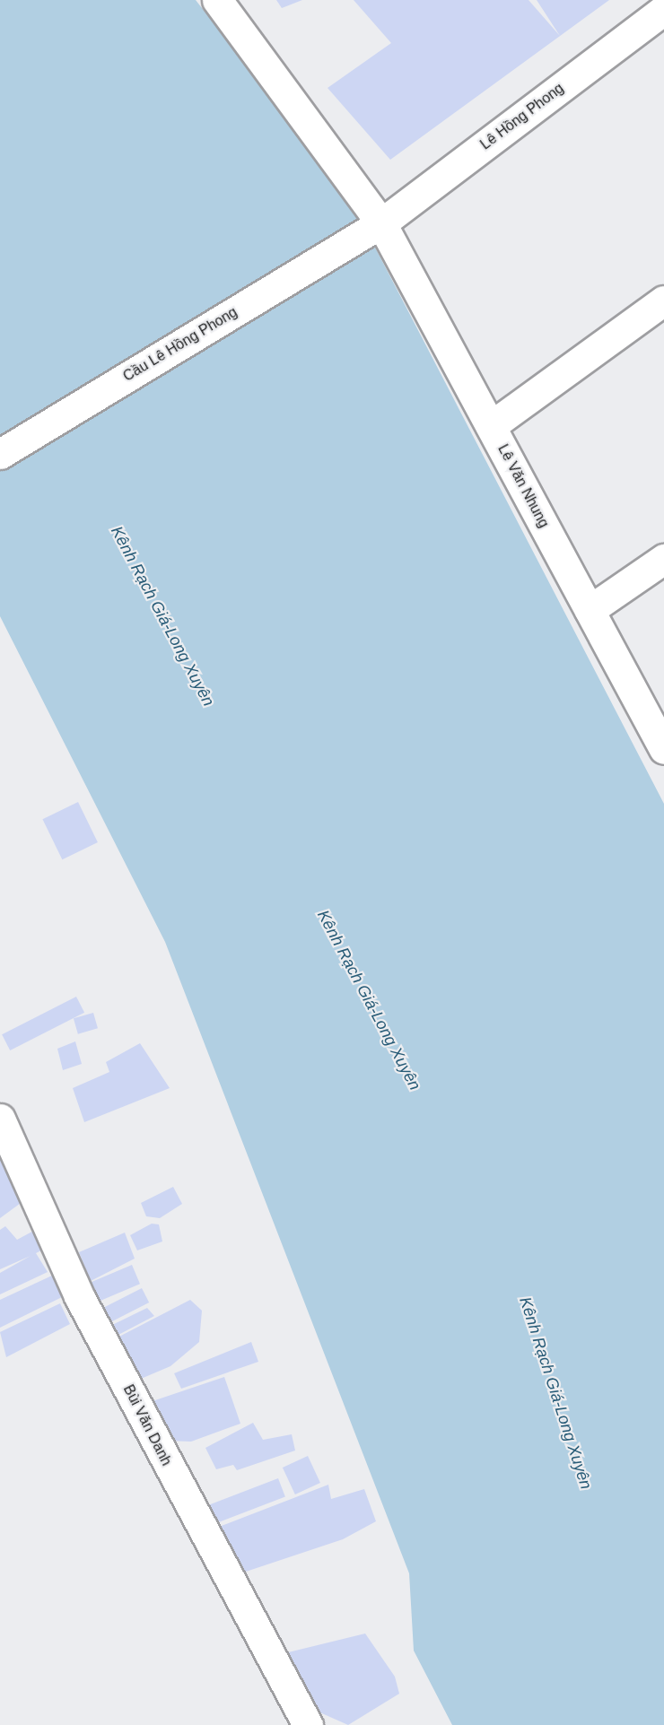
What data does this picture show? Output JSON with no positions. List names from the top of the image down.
{
  "streets": {
    "street": [
      "Lê Hồng Phong",
      "Cầu Lê Hồng Phong",
      "Lê Văn Nhung",
      "Bùi Văn Danh"
    ]
  },
  "crossings": [
    ["Lê Hồng Phong", "Cầu Lê Hồng Phong"],
    ["Lê Hồng Phong", "Lê Văn Nhung"],
    ["Cầu Lê Hồng Phong", "Lê Văn Nhung"]
  ],
  "water": ["Kênh Rạch Giá-Long Xuyên"]
}
